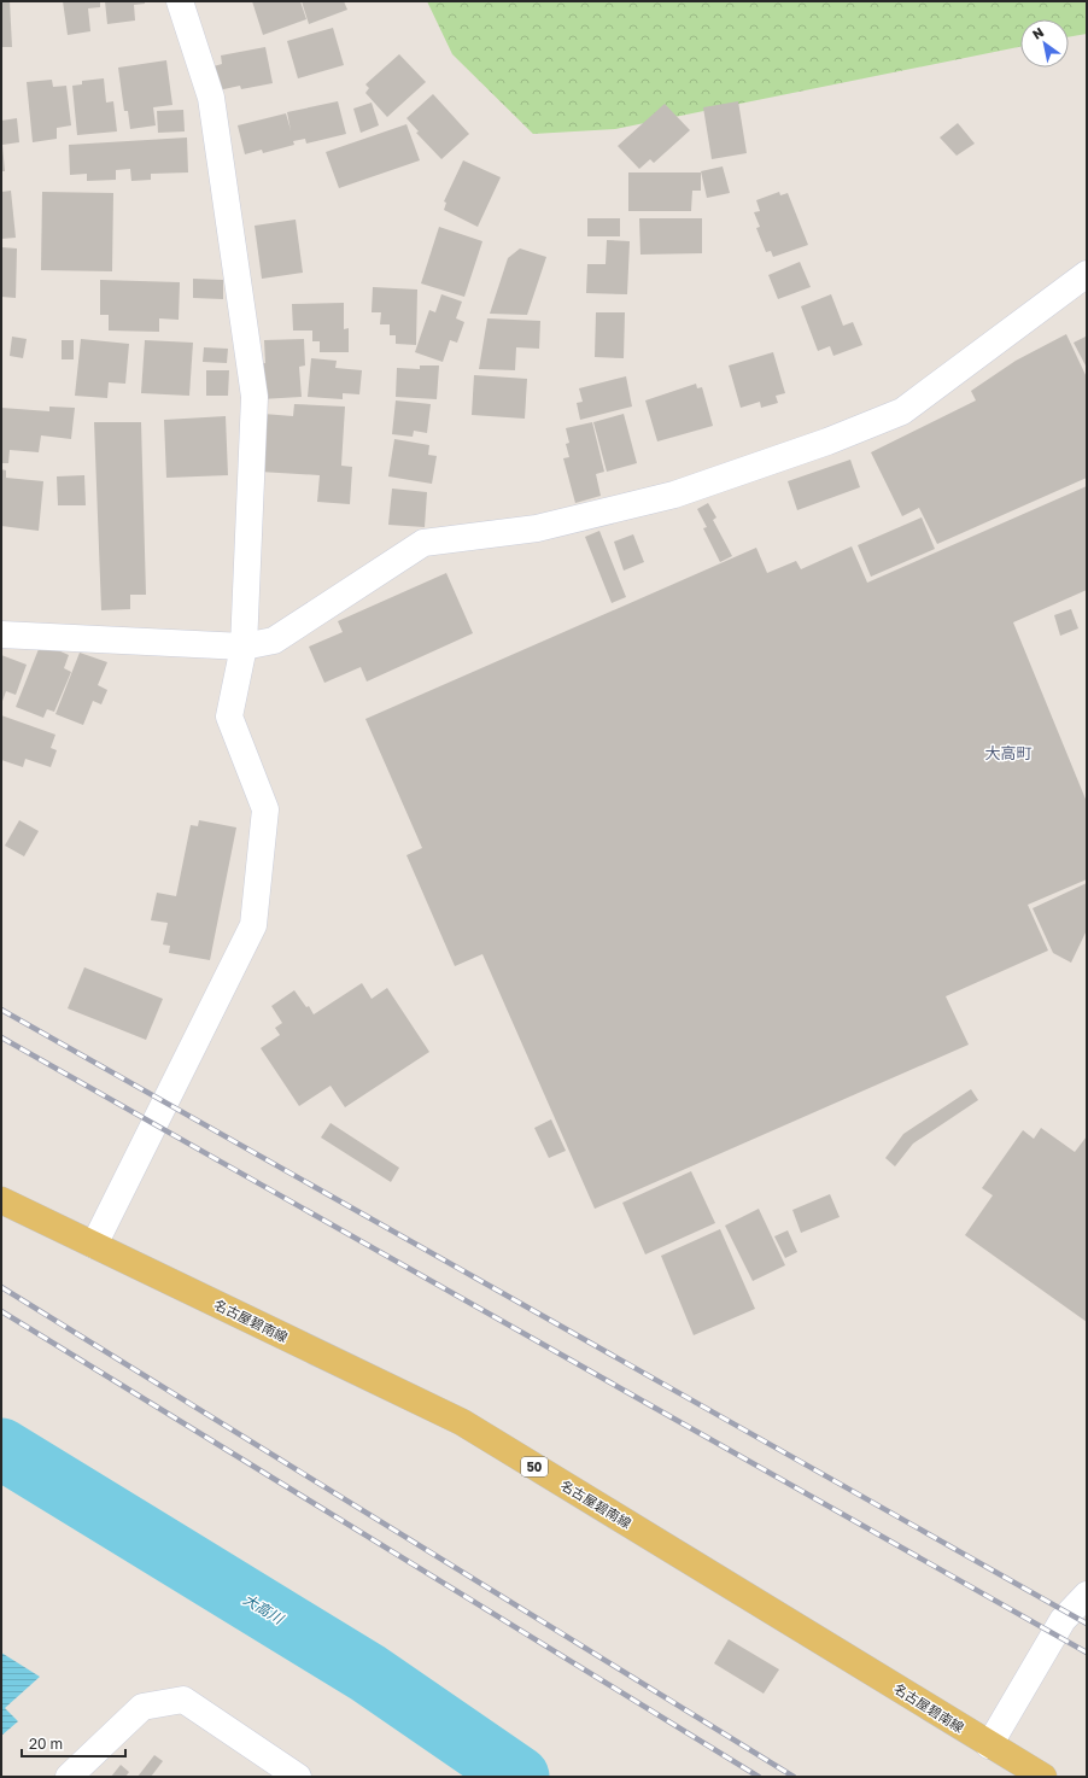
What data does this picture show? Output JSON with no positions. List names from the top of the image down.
{
  "streets": {
    "main road": ["名古屋碧南線", "50"]
  },
  "districts": ["大高町"],
  "water": ["大高川"],
  "scale_bar": "20 m",
  "north": "top left"
}
